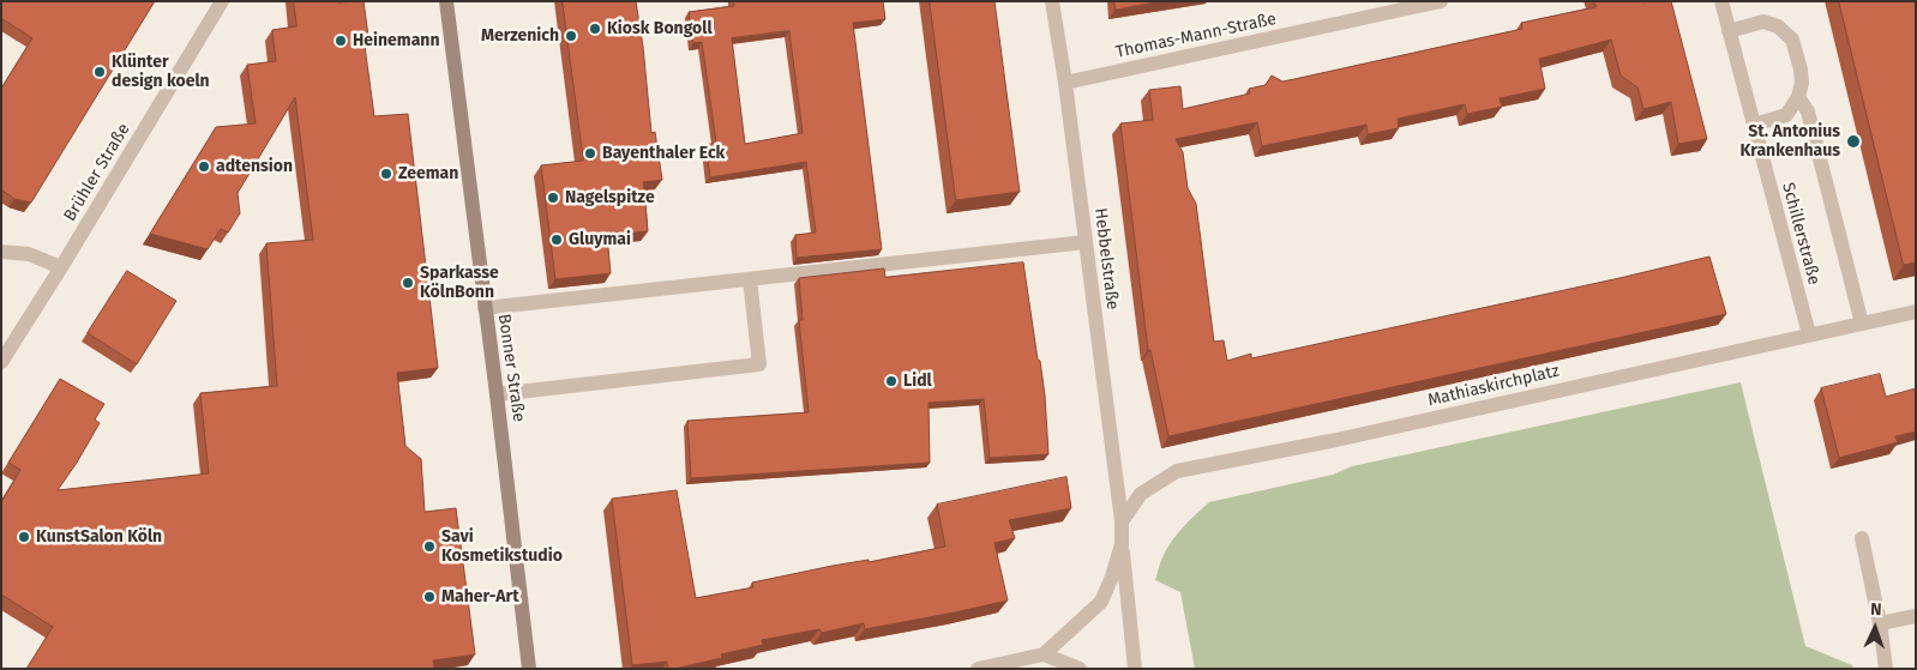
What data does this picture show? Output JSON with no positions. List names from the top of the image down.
{
  "streets": {
    "main road": ["Bonner Straße"],
    "street": [
      "Thomas-Mann-Straße",
      "Brühler Straße",
      "Schillerstraße",
      "Hebbelstraße",
      "Mathiaskirchplatz"
    ]
  },
  "crossings": [
    ["Thomas-Mann-Straße", "Hebbelstraße"],
    ["Schillerstraße", "Mathiaskirchplatz"],
    ["Hebbelstraße", "Mathiaskirchplatz"]
  ],
  "places": [
    "Kiosk Bongoll",
    "Merzenich",
    "Heinemann",
    "Klünter design koeln",
    "St. Antonius Krankenhaus",
    "Bayenthaler Eck",
    "adtension",
    "Zeeman",
    "Nagelspitze",
    "Gluymai",
    "Sparkasse KölnBonn",
    "Lidl",
    "KunstSalon Köln",
    "Savi Kosmetikstudio",
    "Maher-Art"
  ],
  "north": "top"
}
